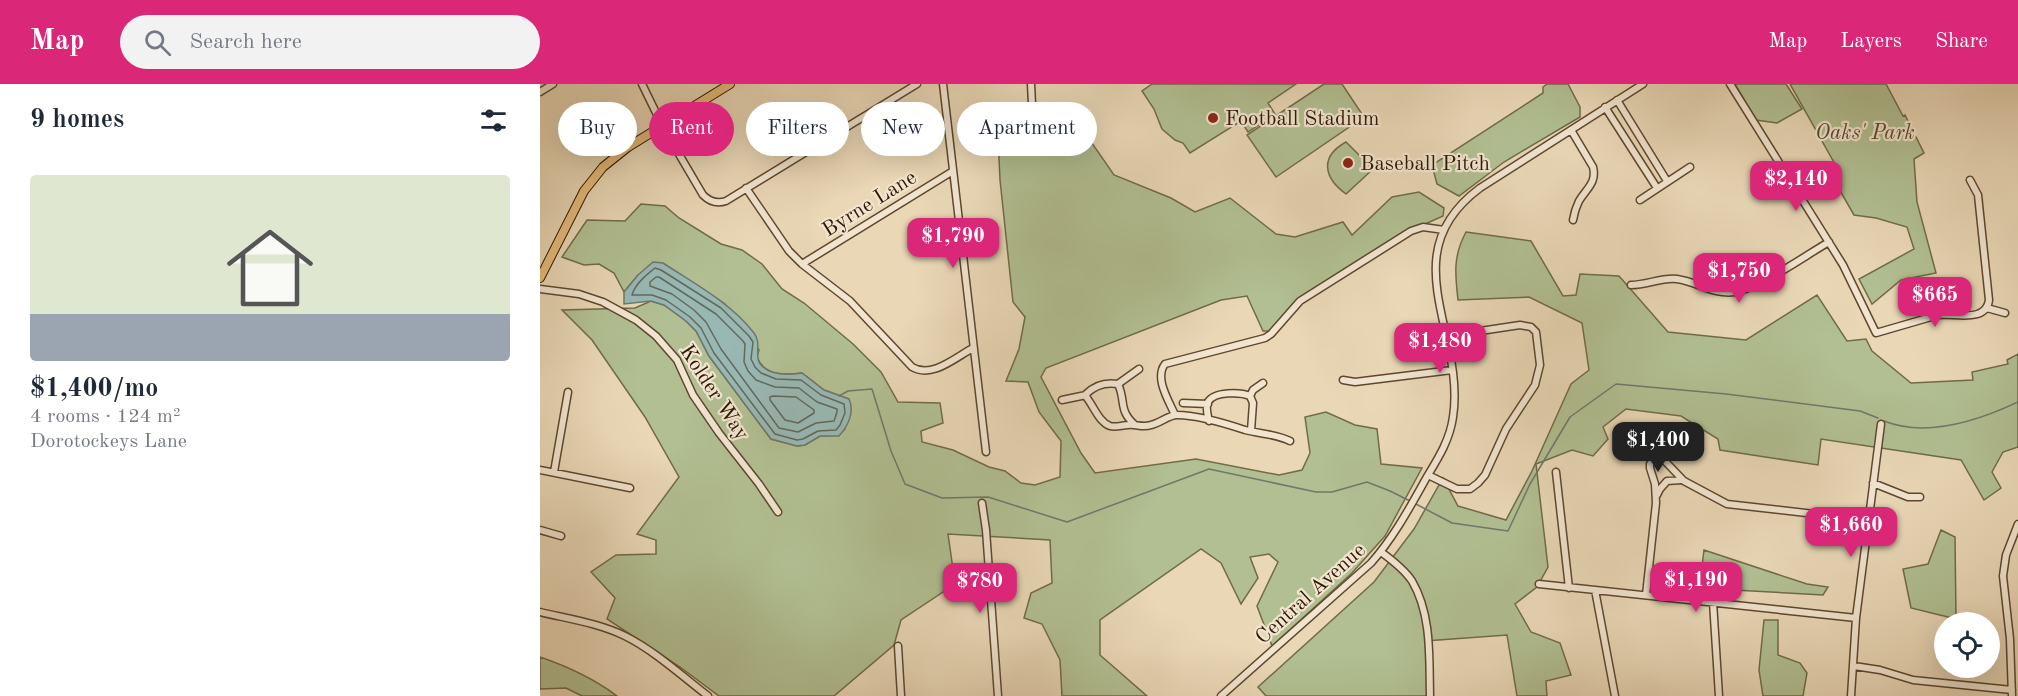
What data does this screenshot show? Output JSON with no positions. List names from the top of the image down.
{
  "streets": {
    "street": ["Byrne Lane", "Kolder Way", "Central Avenue"]
  },
  "parks": ["Oaks' Park"],
  "places": ["Football Stadium", "Baseball Pitch"],
  "page": {
    "header": "Map",
    "search": "Search here",
    "nav": ["Map", "Layers", "Share"],
    "heading": "9 homes",
    "chip": [
      "Buy",
      "Rent",
      "Filters",
      "New",
      "Apartment"
    ],
    "list": [
      {
        "name": "$1,400/mo",
        "note": "4 rooms · 124 m² · Dorotockeys Lane"
      }
    ],
    "price": [
      "$2,140",
      "$1,790",
      "$1,750",
      "$665",
      "$1,480",
      "$1,400",
      "$1,660",
      "$1,190",
      "$780"
    ]
  }
}
